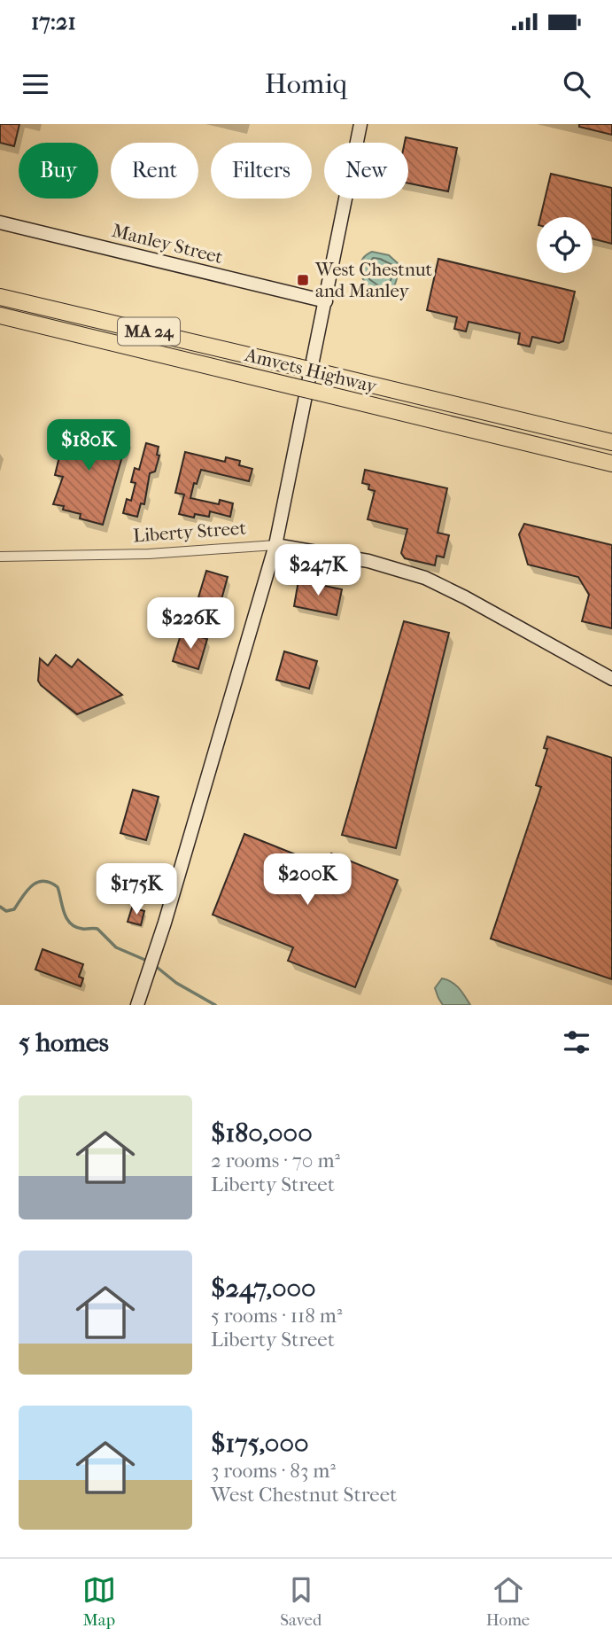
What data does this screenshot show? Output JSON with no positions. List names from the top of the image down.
{
  "streets": {
    "highway": ["MA 24", "Amvets Highway"],
    "main road": ["Manley Street", "Liberty Street"]
  },
  "places": {
    "transit": ["West Chestnut and Manley"]
  },
  "page": {
    "status": "17:21",
    "header": "Homiq",
    "chip": [
      "Buy",
      "Rent",
      "Filters",
      "New"
    ],
    "price": [
      "$180K",
      "$247K",
      "$226K",
      "$200K",
      "$175K"
    ],
    "heading": "5 homes",
    "list": [
      {
        "name": "$180,000",
        "note": "2 rooms · 70 m² · Liberty Street"
      },
      {
        "name": "$247,000",
        "note": "5 rooms · 118 m² · Liberty Street"
      },
      {
        "name": "$175,000",
        "note": "3 rooms · 83 m² · West Chestnut Street"
      }
    ],
    "tabs": ["Map", "Saved", "Home"]
  }
}
